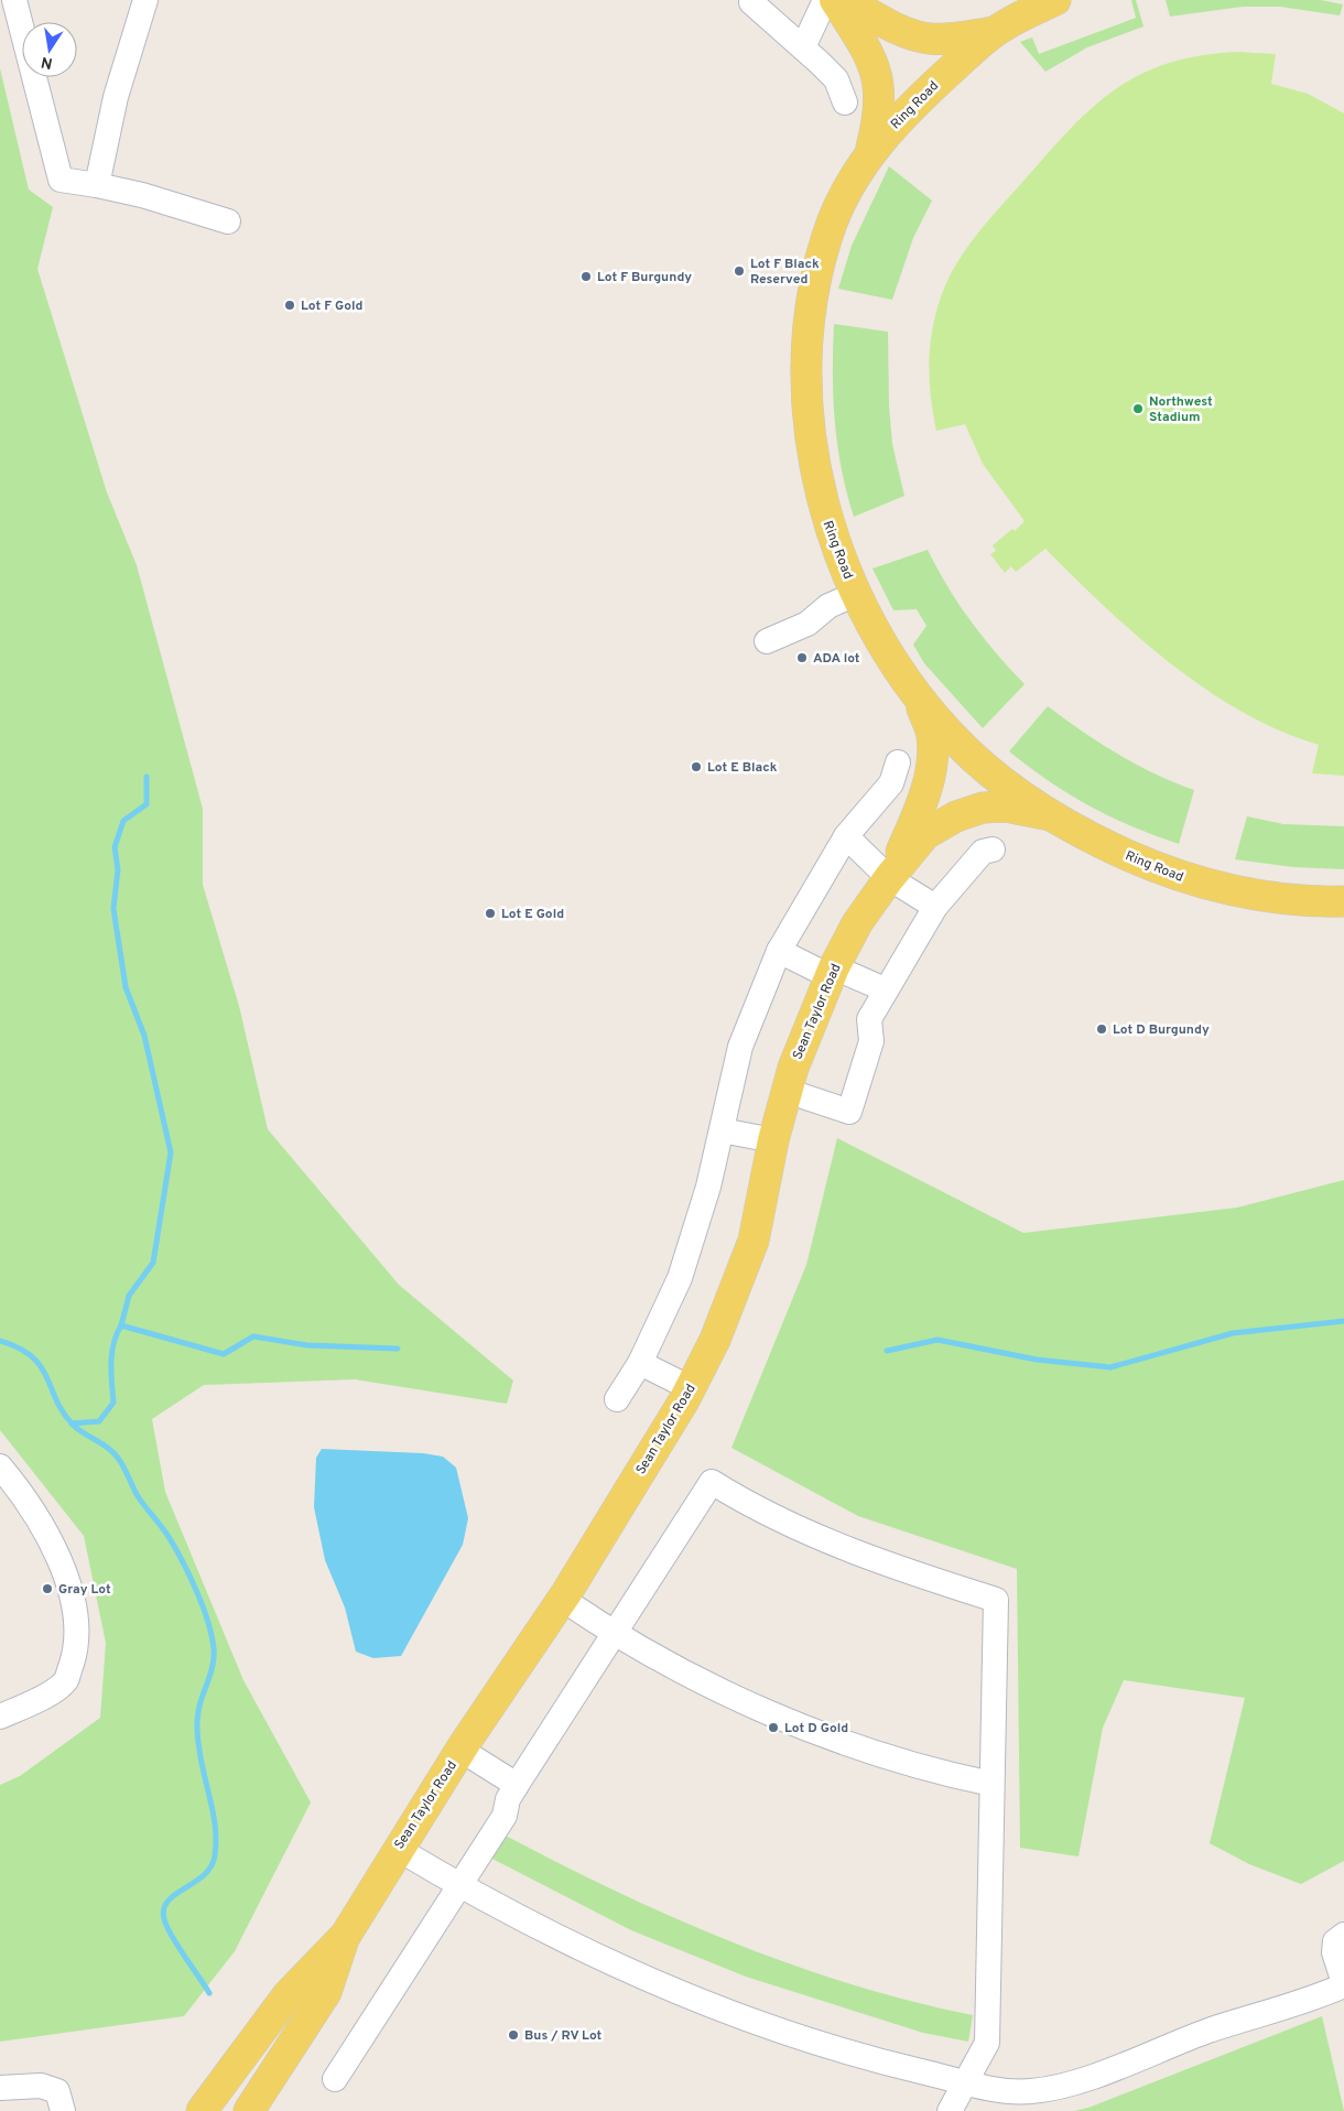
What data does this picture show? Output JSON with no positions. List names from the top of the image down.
{
  "streets": {
    "main road": ["Ring Road", "Sean Taylor Road"]
  },
  "crossings": [
    ["Ring Road", "Sean Taylor Road"]
  ],
  "places": [
    "Lot F Black Reserved",
    "Lot F Burgundy",
    "Lot F Gold",
    "Northwest Stadium",
    "ADA lot",
    "Lot E Black",
    "Lot E Gold",
    "Lot D Burgundy",
    "Gray Lot",
    "Lot D Gold",
    "Bus / RV Lot"
  ],
  "north": "bottom"
}
